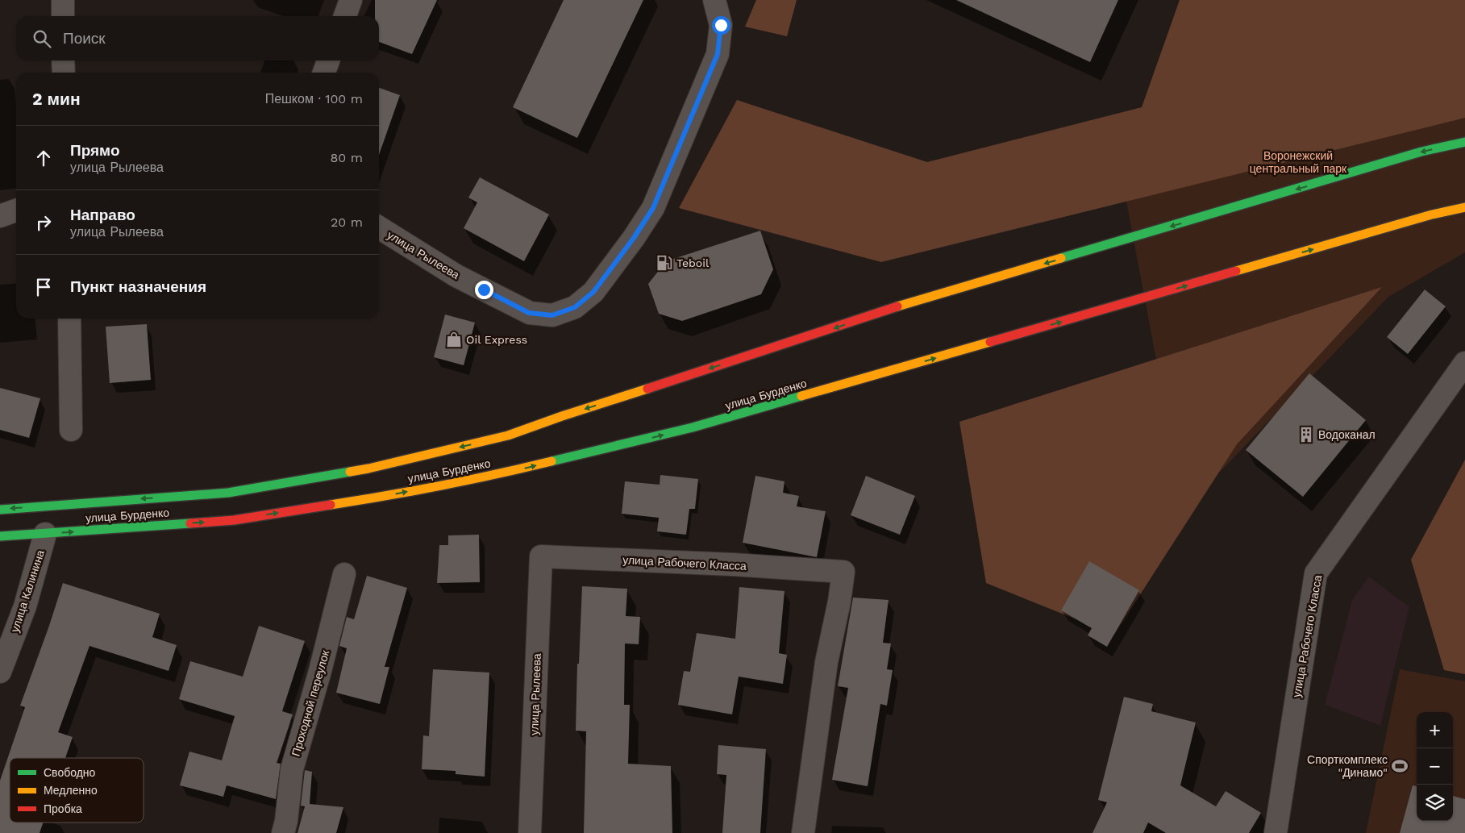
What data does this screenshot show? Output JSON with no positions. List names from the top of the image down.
{
  "streets": {
    "main road": ["улица Бурденко"],
    "street": [
      "улица Рылеева",
      "улица Рабочего Класса",
      "улица Калинина",
      "Проходной переулок"
    ]
  },
  "crossings": [
    ["улица Рылеева", "улица Рабочего Класса"],
    ["улица Бурденко", "улица Калинина"]
  ],
  "parks": ["Воронежский центральный парк"],
  "places": {
    "fuel station": ["Teboil"],
    "shop": ["Oil Express"],
    "building": ["Водоканал"],
    "sports": ["Спорткомплекс \"Динамо\""]
  },
  "legend": ["Свободно", "Медленно", "Пробка"],
  "page": {
    "search": "Поиск",
    "heading": ["2 мин", "Пешком · 100 m"],
    "list": [
      ["Прямо", "улица Рылеева", "80 m"],
      ["Направо", "улица Рылеева", "20 m"],
      "Пункт назначения"
    ],
    "map_buttons": ["+", "−"]
  }
}
